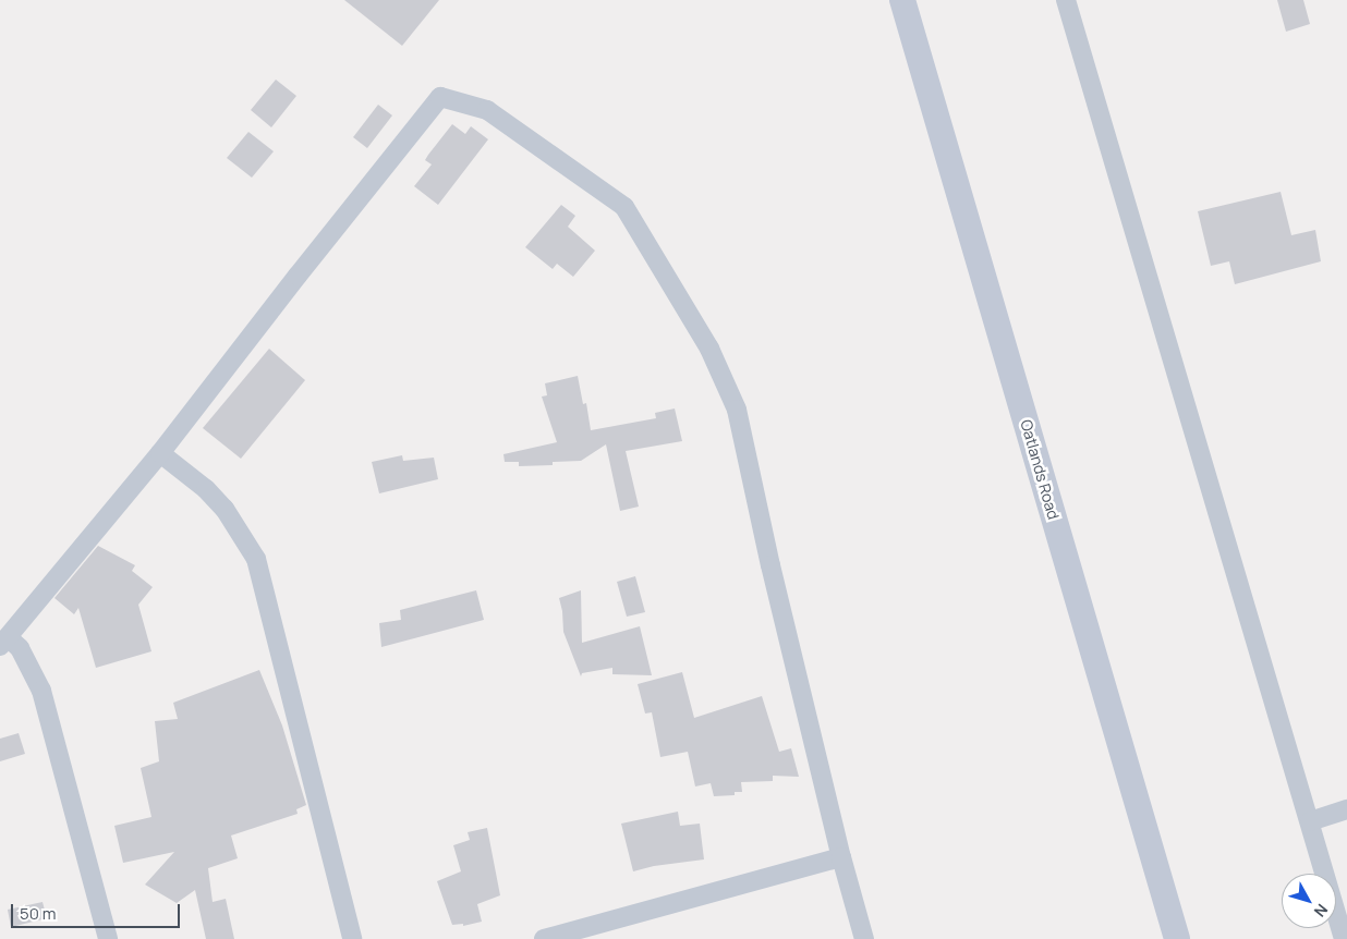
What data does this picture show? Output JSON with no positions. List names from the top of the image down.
{
  "streets": {
    "street": ["Oatlands Road"]
  },
  "scale_bar": "50 m",
  "north": "bottom right"
}
